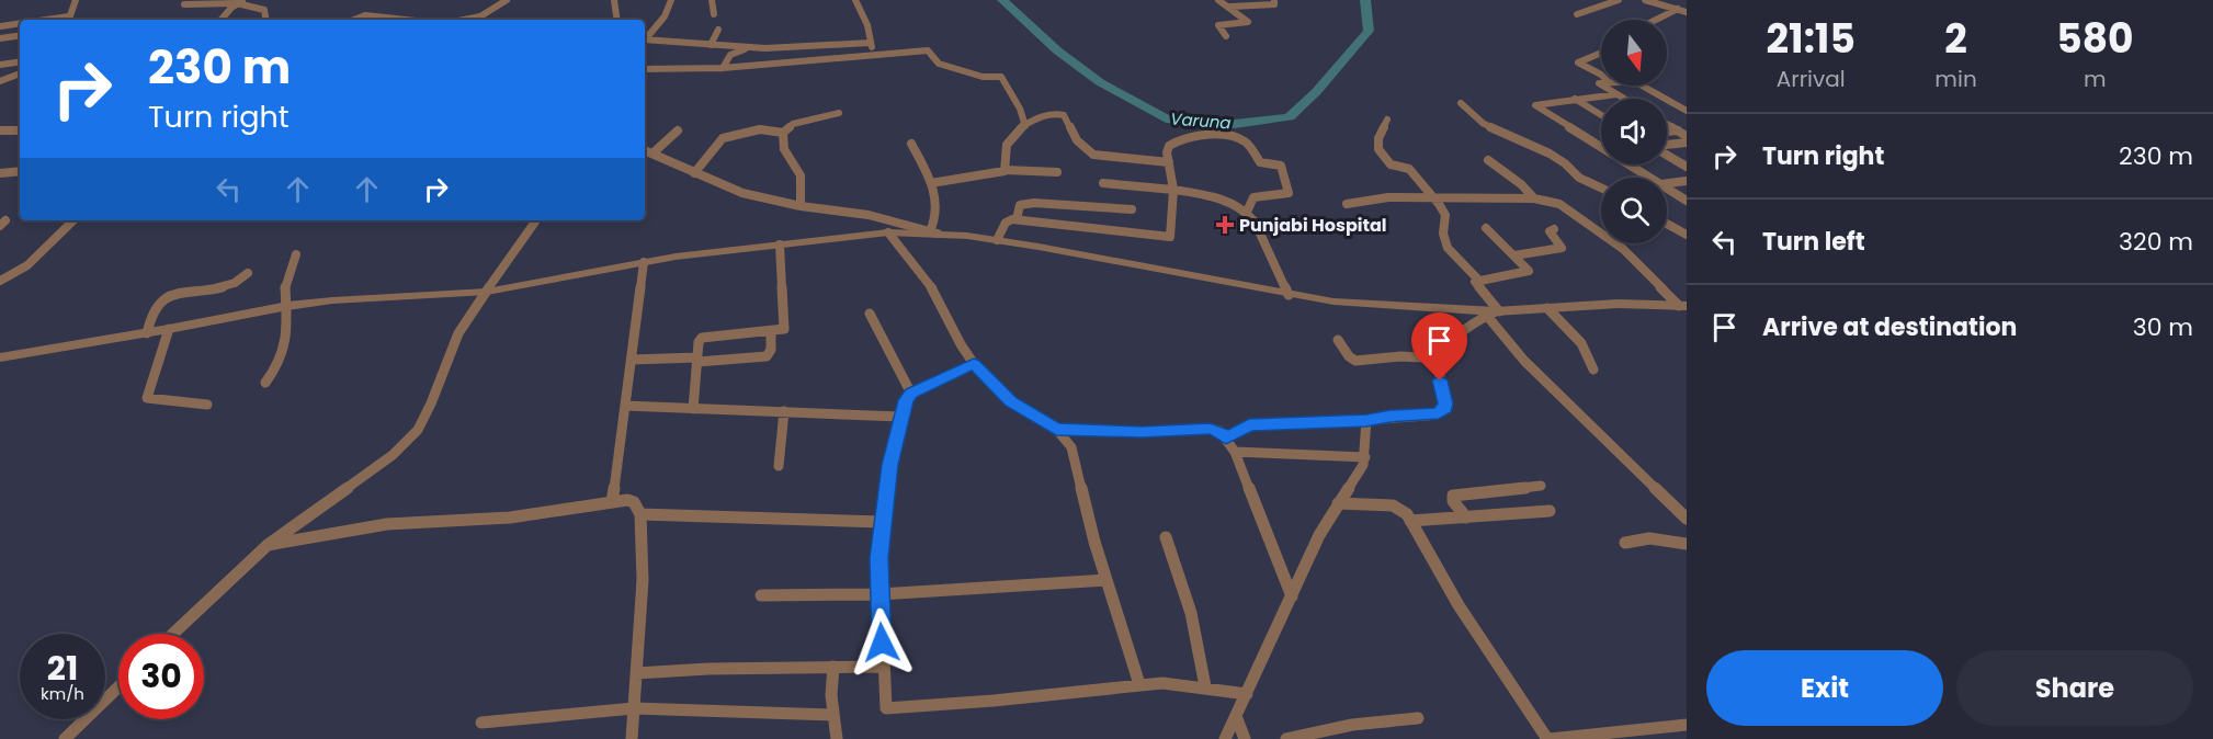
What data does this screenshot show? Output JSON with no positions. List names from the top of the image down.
{
  "water": ["Varuna"],
  "places": {
    "health": ["Punjabi Hospital"]
  },
  "north": "bottom",
  "page": {
    "eta": [
      "21:15",
      "Arrival",
      "2",
      "min",
      "580",
      "m"
    ],
    "turn": ["230 m", "Turn right"],
    "list": [
      {
        "name": "Turn right",
        "value": "230 m"
      },
      {
        "name": "Turn left",
        "value": "320 m"
      },
      {
        "name": "Arrive at destination",
        "value": "30 m"
      }
    ],
    "speed": "21 km/h",
    "limit": "30",
    "buttons": ["Exit", "Share"]
  }
}
